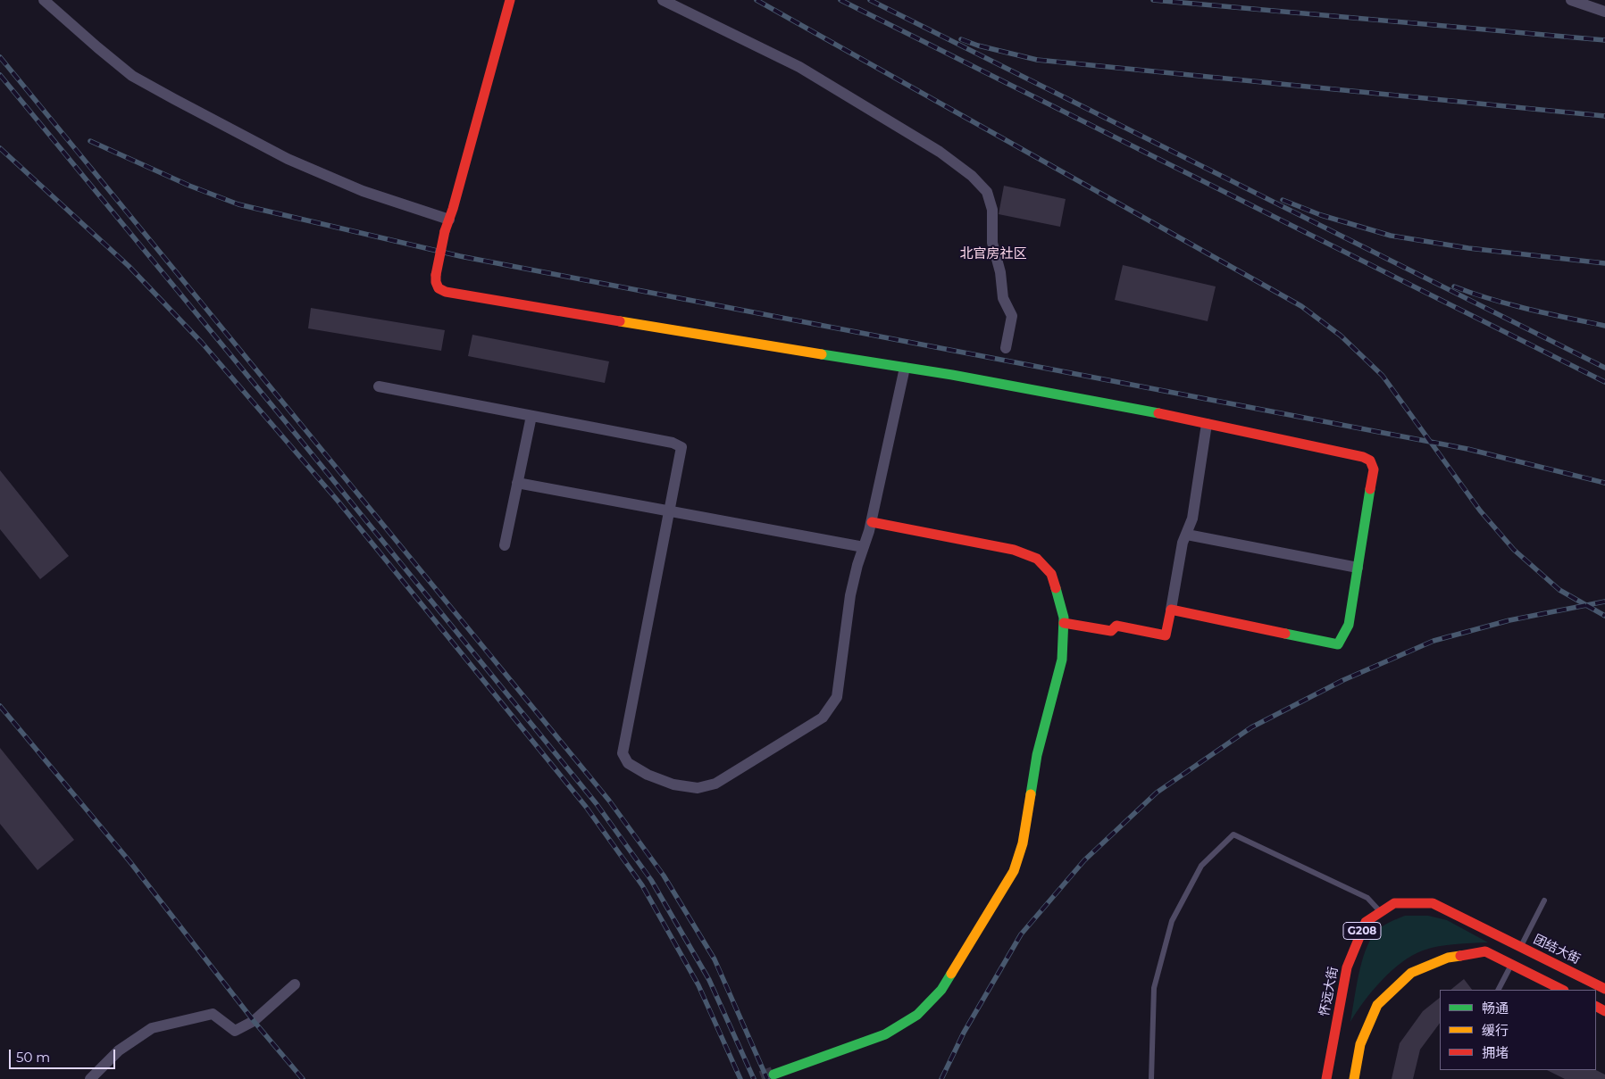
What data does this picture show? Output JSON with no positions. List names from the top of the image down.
{
  "streets": {
    "main road": ["G208", "团结大街", "怀远大街"]
  },
  "crossings": [
    ["团结大街", "怀远大街"]
  ],
  "districts": ["北官房社区"],
  "legend": ["畅通", "缓行", "拥堵"],
  "scale_bar": "50 m"
}
